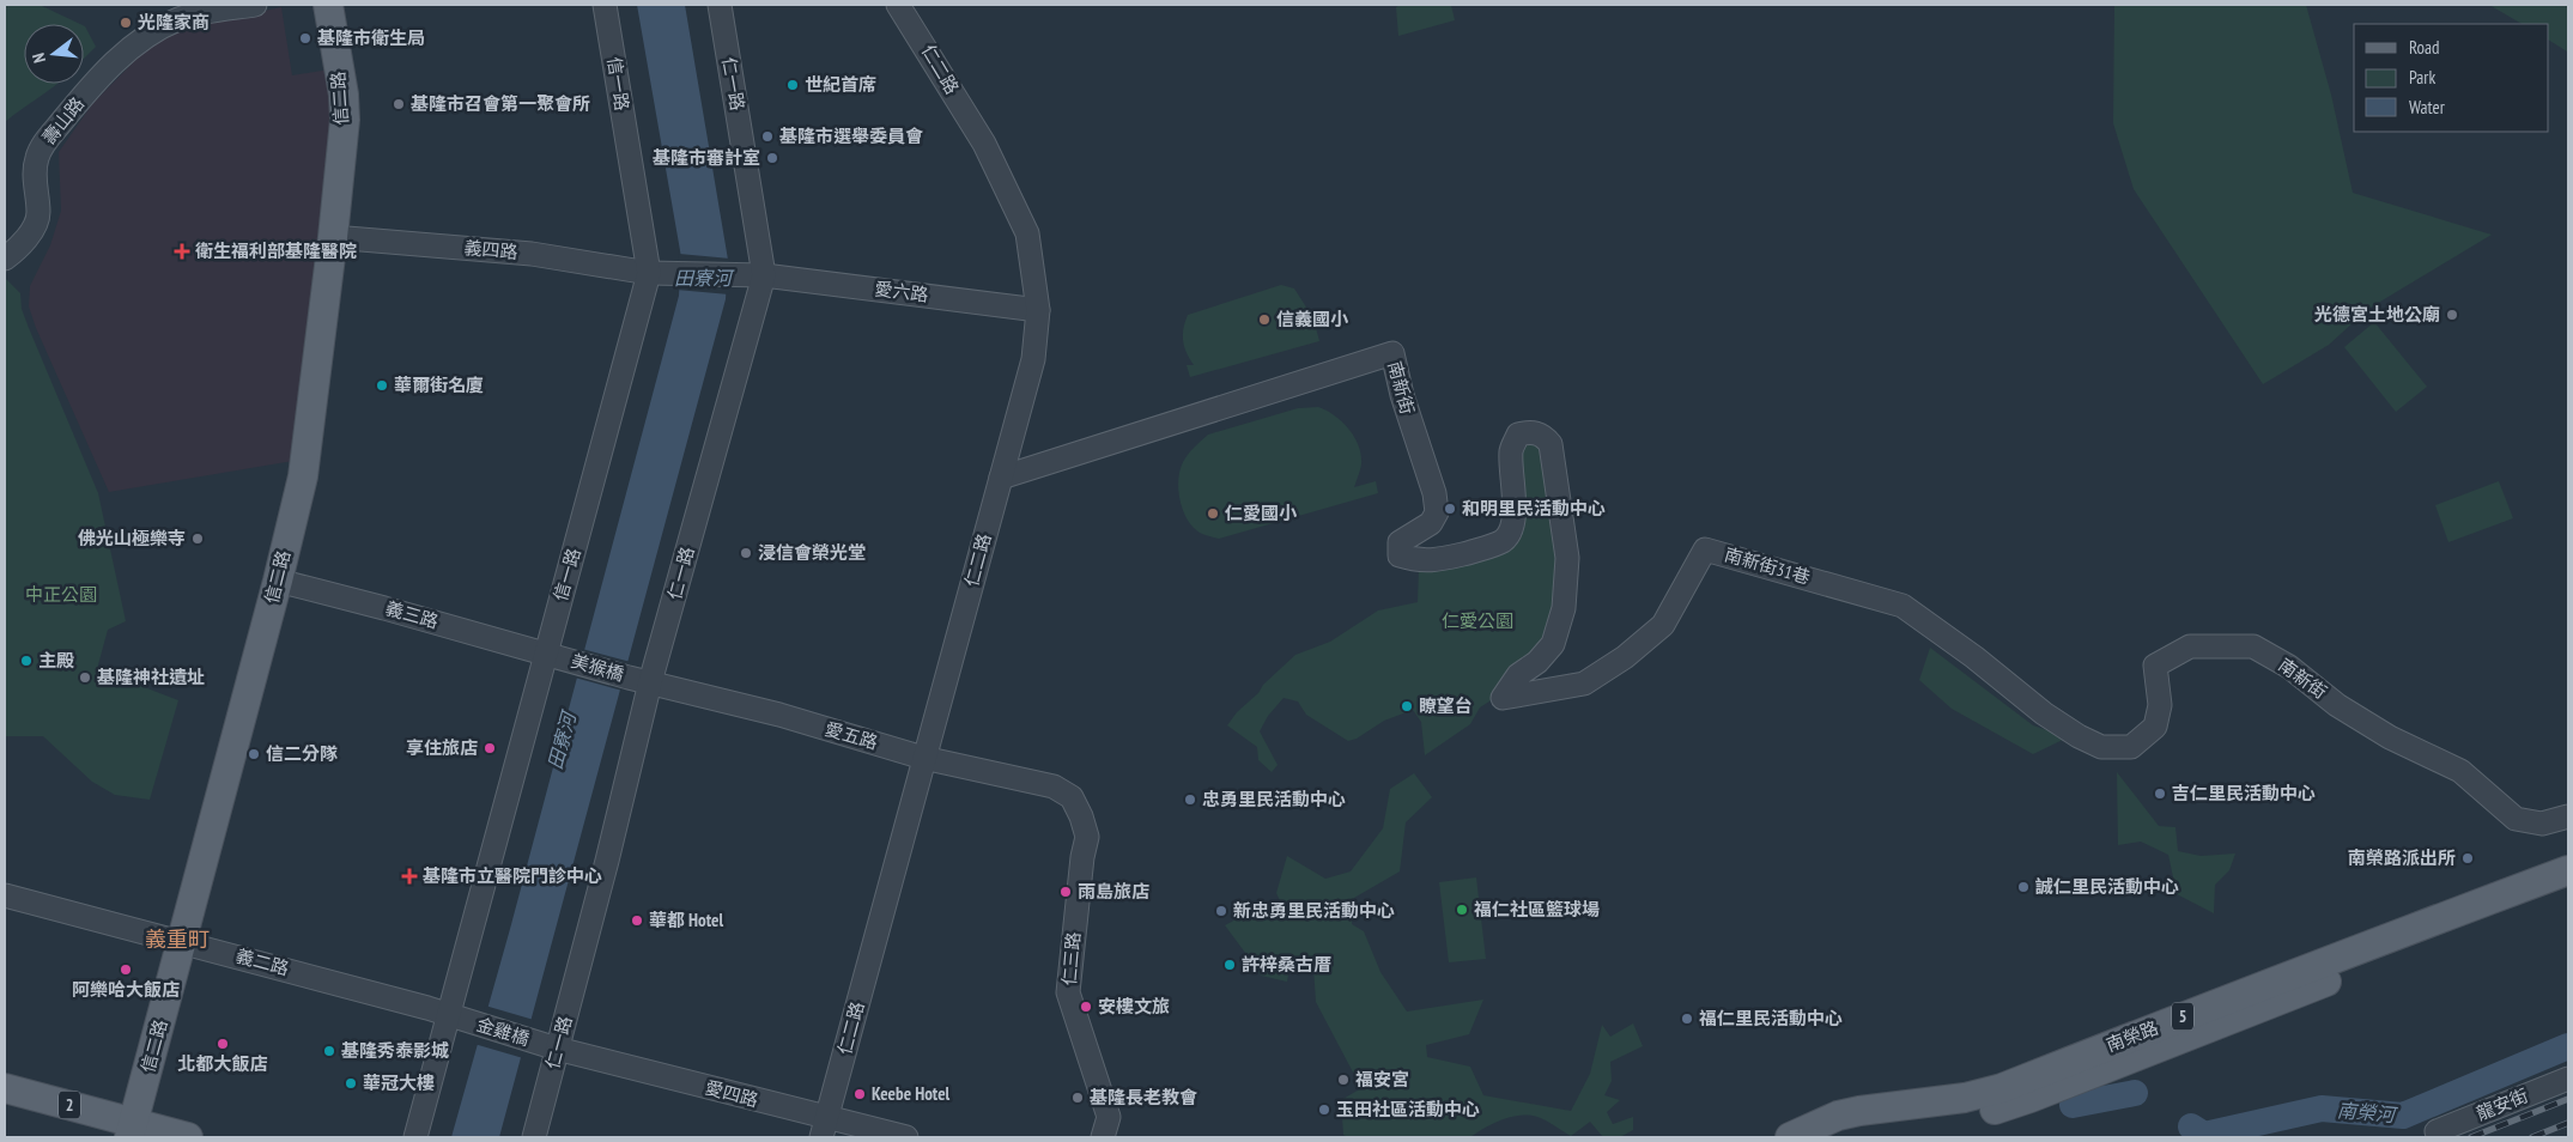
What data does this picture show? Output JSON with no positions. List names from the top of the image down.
{
  "streets": {
    "main road": [
      "信二路",
      "5",
      "南榮路",
      "2"
    ],
    "street": [
      "仁二路",
      "信一路",
      "仁一路",
      "壽山路",
      "義四路",
      "愛六路",
      "南新街",
      "南新街31巷",
      "義三路",
      "美猴橋",
      "愛五路",
      "仁三路",
      "義二路",
      "金雞橋",
      "愛四路",
      "龍安街"
    ]
  },
  "crossings": [
    ["仁二路", "愛六路"],
    ["仁二路", "南新街"],
    ["仁二路", "愛五路"],
    ["仁二路", "愛四路"],
    ["信一路", "義四路"],
    ["信一路", "義三路"],
    ["信一路", "美猴橋"],
    ["信一路", "義二路"],
    ["信一路", "金雞橋"],
    ["仁一路", "義四路"],
    ["仁一路", "愛六路"],
    ["仁一路", "美猴橋"],
    ["仁一路", "愛五路"],
    ["仁一路", "金雞橋"],
    ["仁一路", "愛四路"],
    ["信二路", "義四路"],
    ["信二路", "義三路"],
    ["信二路", "義二路"],
    ["信二路", "2"],
    ["義四路", "愛六路"],
    ["南新街", "南新街31巷"],
    ["義三路", "美猴橋"],
    ["美猴橋", "愛五路"],
    ["愛五路", "仁三路"],
    ["義二路", "金雞橋"],
    ["金雞橋", "愛四路"]
  ],
  "districts": ["義重町"],
  "water": ["田寮河", "南榮河"],
  "parks": ["中正公園", "仁愛公園"],
  "places": {
    "other": [
      "光隆家商",
      "基隆市衛生局",
      "世紀首席",
      "基隆市召會第一聚會所",
      "基隆市選舉委員會",
      "基隆市審計室",
      "光德宮土地公廟",
      "信義國小",
      "華爾街名廈",
      "和明里民活動中心",
      "仁愛國小",
      "佛光山極樂寺",
      "浸信會榮光堂",
      "主殿",
      "基隆神社遺址",
      "瞭望台",
      "享住旅店",
      "信二分隊",
      "吉仁里民活動中心",
      "忠勇里民活動中心",
      "南榮路派出所",
      "誠仁里民活動中心",
      "雨島旅店",
      "福仁社區籃球場",
      "新忠勇里民活動中心",
      "華都 Hotel",
      "許梓桑古厝",
      "阿樂哈大飯店",
      "安樓文旅",
      "福仁里民活動中心",
      "北都大飯店",
      "基隆秀泰影城",
      "福安宮",
      "華冠大樓",
      "Keebe Hotel",
      "基隆長老教會",
      "玉田社區活動中心"
    ],
    "health": ["衛生福利部基隆醫院", "基隆市立醫院門診中心"]
  },
  "legend": ["Road", "Park", "Water"],
  "north": "left"
}
